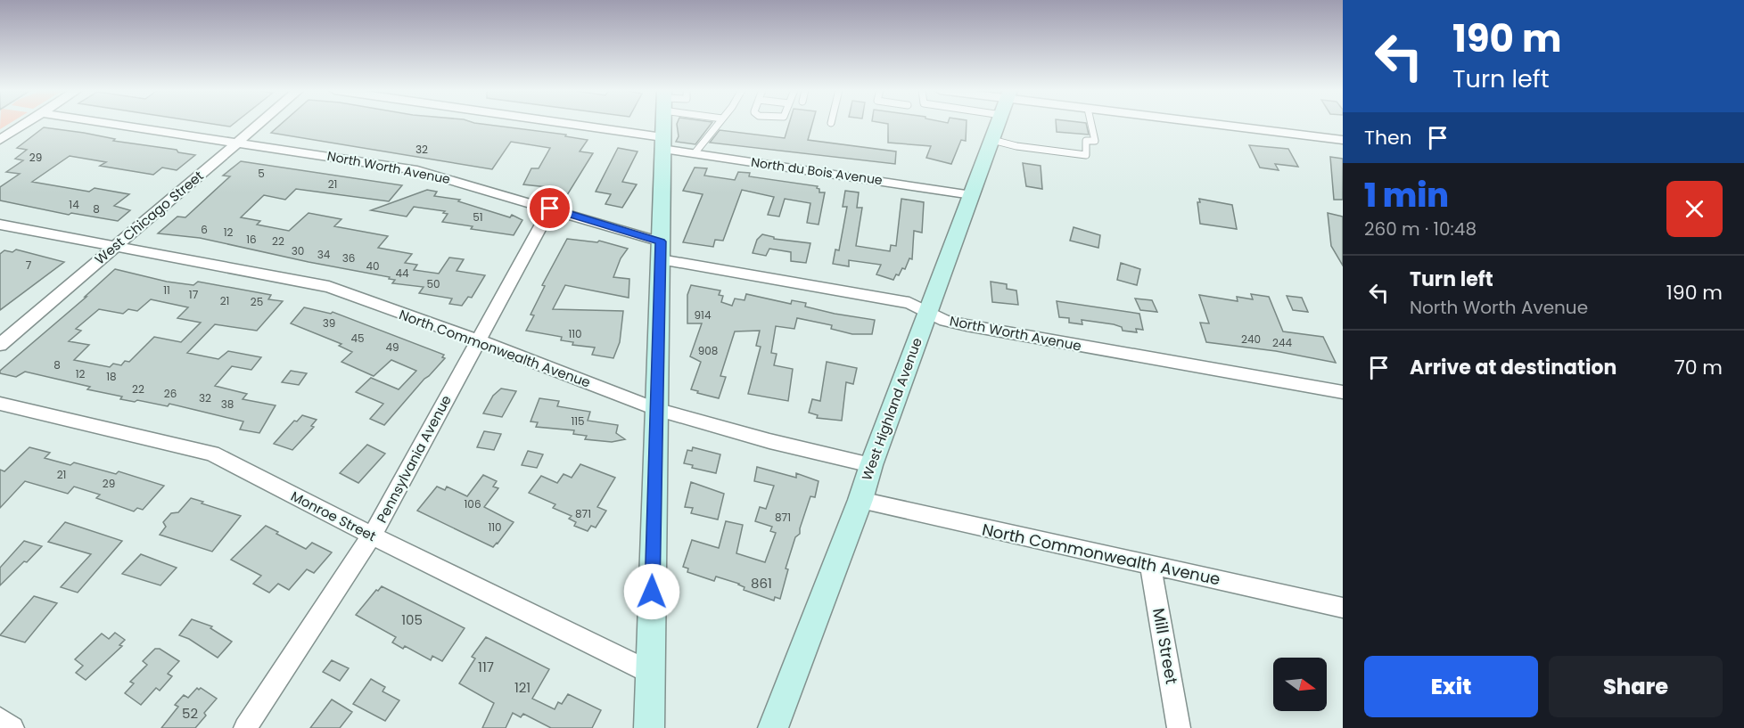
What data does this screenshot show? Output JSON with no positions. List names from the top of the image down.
{
  "streets": {
    "main road": ["West Highland Avenue"],
    "street": [
      "North Worth Avenue",
      "North du Bois Avenue",
      "West Chicago Street",
      "North Commonwealth Avenue",
      "Pennsylvania Avenue",
      "Monroe Street",
      "Mill Street"
    ]
  },
  "crossings": [
    ["North Worth Avenue", "West Chicago Street"],
    ["North Worth Avenue", "West Highland Avenue"],
    ["North Worth Avenue", "Pennsylvania Avenue"],
    ["North du Bois Avenue", "West Highland Avenue"],
    ["West Chicago Street", "North Commonwealth Avenue"],
    ["North Commonwealth Avenue", "West Highland Avenue"],
    ["North Commonwealth Avenue", "Pennsylvania Avenue"],
    ["North Commonwealth Avenue", "Mill Street"],
    ["Pennsylvania Avenue", "Monroe Street"]
  ],
  "house_numbers": [
    "32",
    "29",
    "5",
    "21",
    "14",
    "8",
    "51",
    "6",
    "12",
    "16",
    "22",
    "30",
    "34",
    "36",
    "7",
    "40",
    "44",
    "50",
    "11",
    "17",
    "21",
    "25",
    "914",
    "39",
    "110",
    "45",
    "240",
    "244",
    "49",
    "908",
    "8",
    "12",
    "18",
    "22",
    "26",
    "32",
    "38",
    "115",
    "21",
    "29",
    "106",
    "871",
    "871",
    "110",
    "861",
    "105",
    "117",
    "121",
    "52"
  ],
  "north": "right",
  "page": {
    "turn": ["190 m", "Turn left"],
    "then": "Then",
    "heading": ["1 min", "260 m · 10:48"],
    "list": [
      {
        "name": "Turn left",
        "note": "North Worth Avenue",
        "value": "190 m"
      },
      {
        "name": "Arrive at destination",
        "value": "70 m"
      }
    ],
    "buttons": ["Exit", "Share"]
  }
}
